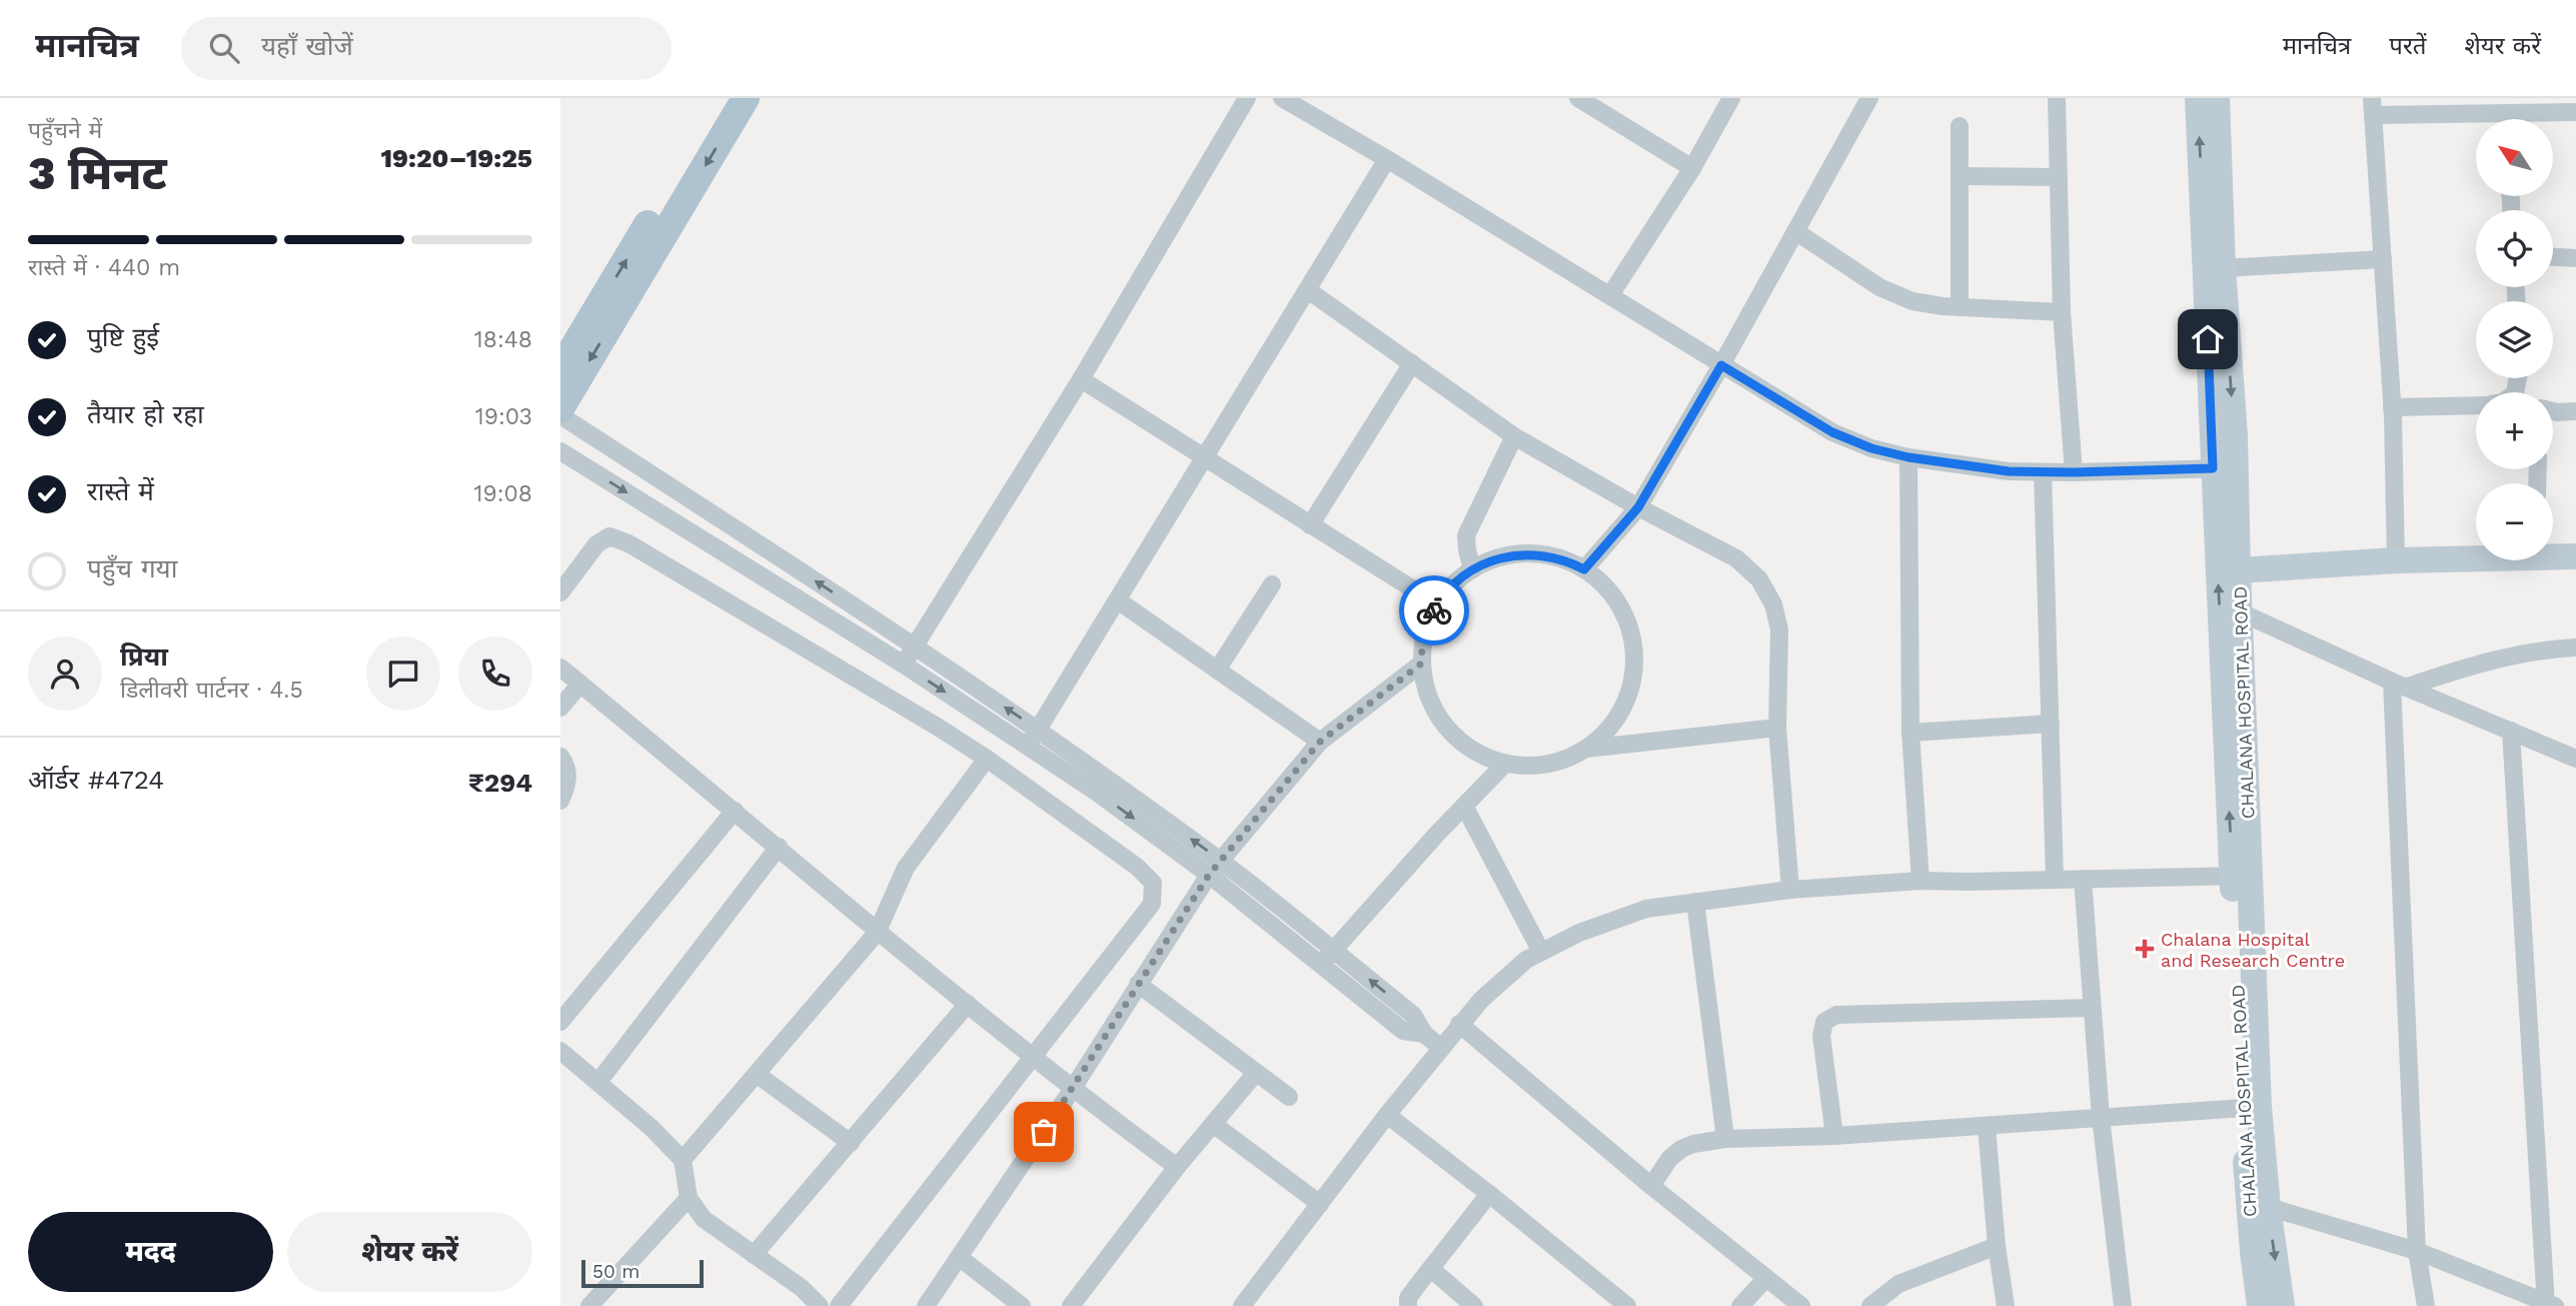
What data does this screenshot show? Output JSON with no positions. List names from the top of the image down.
{
  "streets": {
    "street": ["CHALANA HOSPITAL ROAD"]
  },
  "places": {
    "health": ["Chalana Hospital and Research Centre"]
  },
  "scale_bar": "50 m",
  "north": "top left",
  "page": {
    "header": "मानचित्र",
    "search": "यहाँ खोजें",
    "nav": ["मानचित्र", "परतें", "शेयर करें"],
    "heading": ["3 मिनट", "पहुँचने में", "19:20–19:25"],
    "panel": [
      "प्रिया",
      "डिलीवरी पार्टनर · 4.5",
      "ऑर्डर #4724",
      "₹294"
    ],
    "map_buttons": ["+", "−"],
    "bar": "रास्ते में · 440 m",
    "list": [
      ["पुष्टि हुई", "18:48"],
      ["तैयार हो रहा", "19:03"],
      ["रास्ते में", "19:08"],
      "पहुँच गया"
    ],
    "buttons": ["मदद", "शेयर करें"],
    "scale": "50 m"
  }
}
